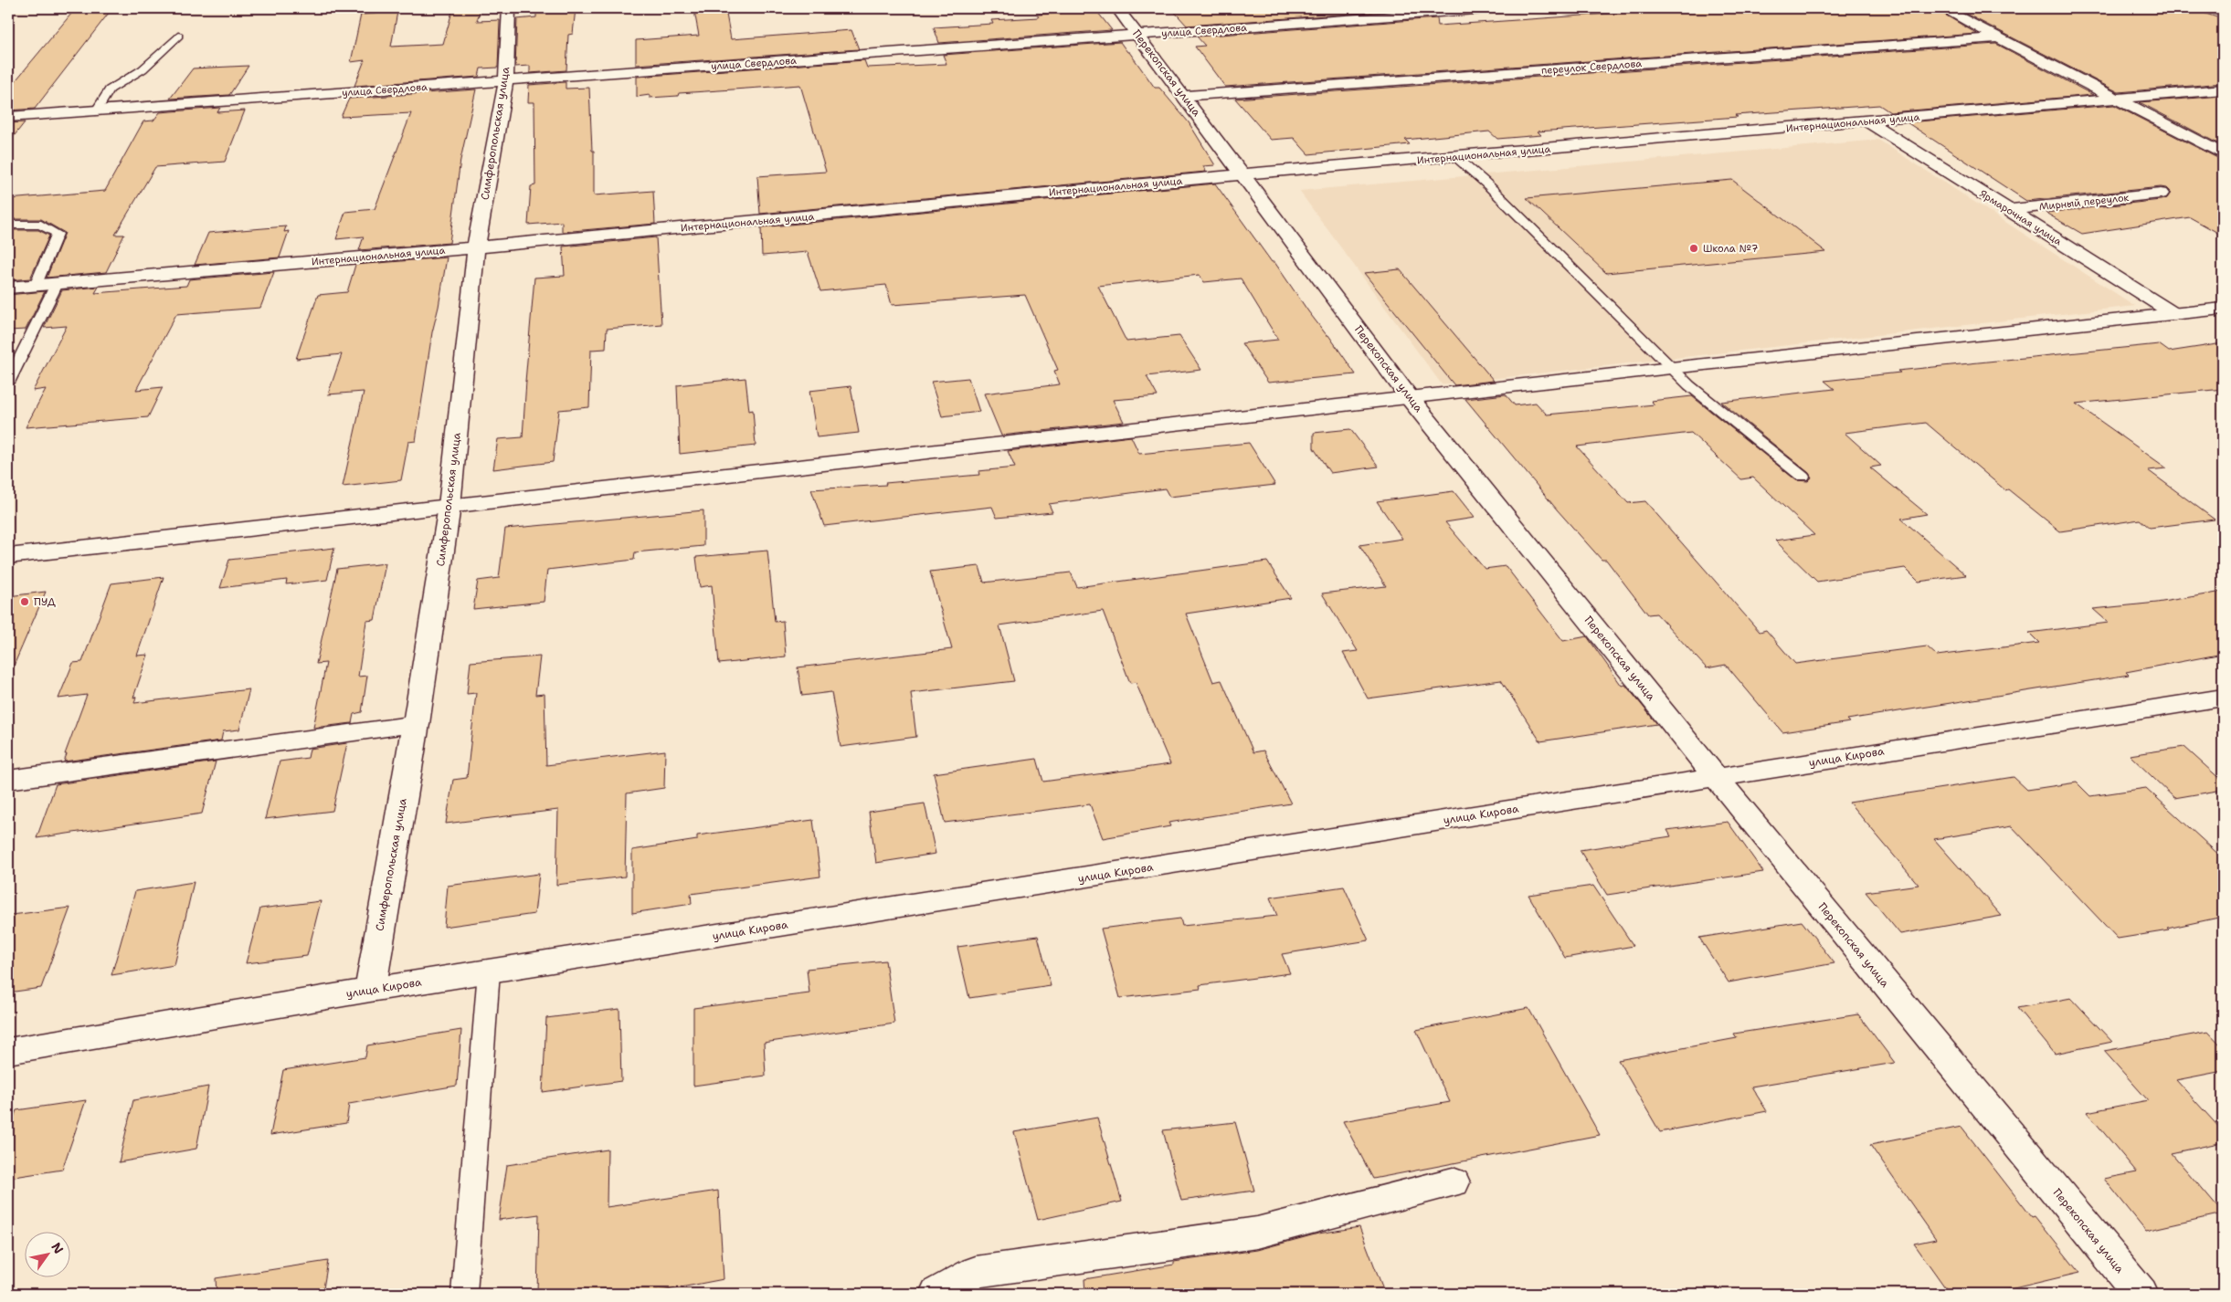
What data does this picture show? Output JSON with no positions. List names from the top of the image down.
{
  "streets": {
    "street": [
      "улица Свердлова",
      "переулок Свердлова",
      "Перекопская улица",
      "Интернациональная улица",
      "Симферопольская улица",
      "Мирный переулок",
      "Ярмарочная улица",
      "улица Кирова"
    ]
  },
  "crossings": [
    ["улица Свердлова", "Перекопская улица"],
    ["улица Свердлова", "Симферопольская улица"],
    ["переулок Свердлова", "Перекопская улица"],
    ["Перекопская улица", "Интернациональная улица"],
    ["Перекопская улица", "улица Кирова"],
    ["Интернациональная улица", "Симферопольская улица"],
    ["Интернациональная улица", "Ярмарочная улица"],
    ["Симферопольская улица", "улица Кирова"],
    ["Мирный переулок", "Ярмарочная улица"]
  ],
  "places": ["Школа №7", "ПУД"],
  "north": "top right"
}
